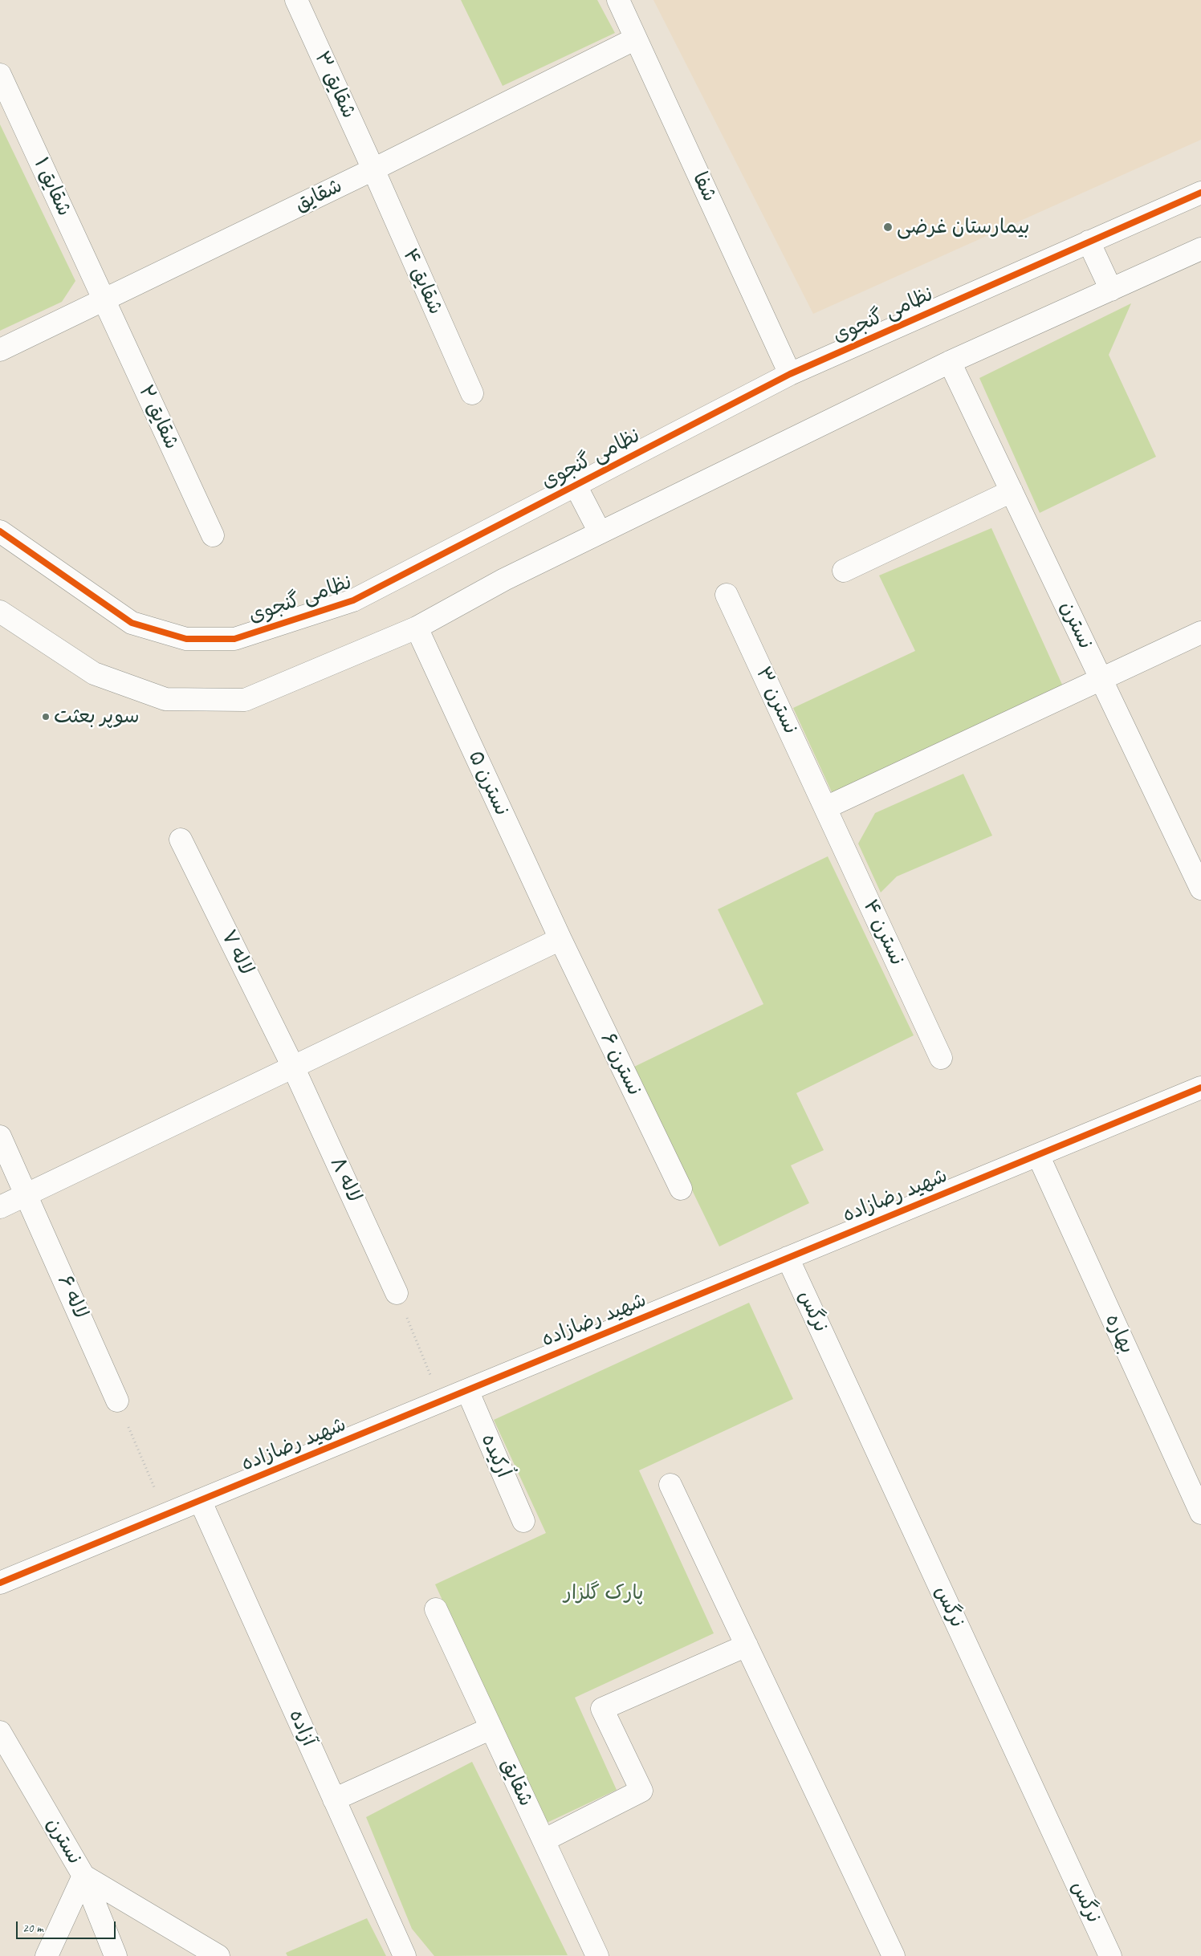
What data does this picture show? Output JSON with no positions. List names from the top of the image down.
{
  "streets": {
    "street": [
      "شقایق ۳",
      "شقایق ۱",
      "شفا",
      "شقایق",
      "شقایق ۴",
      "نظامی گنجوی",
      "شقایق ۲",
      "نسترن",
      "نسترن ۳",
      "نسترن ۵",
      "نسترن ۴",
      "لاله ۷",
      "نسترن ۶",
      "لاله ۸",
      "شهید رضازاده",
      "لاله ۶",
      "نرگس",
      "بهاره",
      "اُرکیده",
      "آزاده"
    ]
  },
  "crossings": [
    ["شقایق ۳", "شقایق"],
    ["شقایق ۳", "شقایق ۴"],
    ["شقایق ۱", "شقایق"],
    ["شقایق ۱", "شقایق ۲"],
    ["شفا", "شقایق"],
    ["شفا", "نظامی گنجوی"],
    ["شقایق", "شقایق ۴"],
    ["شقایق", "شقایق ۲"],
    ["نسترن ۳", "نسترن ۴"],
    ["نسترن ۵", "نسترن ۶"],
    ["لاله ۷", "لاله ۸"],
    ["شهید رضازاده", "نرگس"],
    ["شهید رضازاده", "بهاره"],
    ["شهید رضازاده", "اُرکیده"],
    ["شهید رضازاده", "آزاده"]
  ],
  "parks": ["پارک گلزار"],
  "places": ["بیمارستان غرضی", "سوپر بعثت"],
  "scale_bar": "20 m"
}
